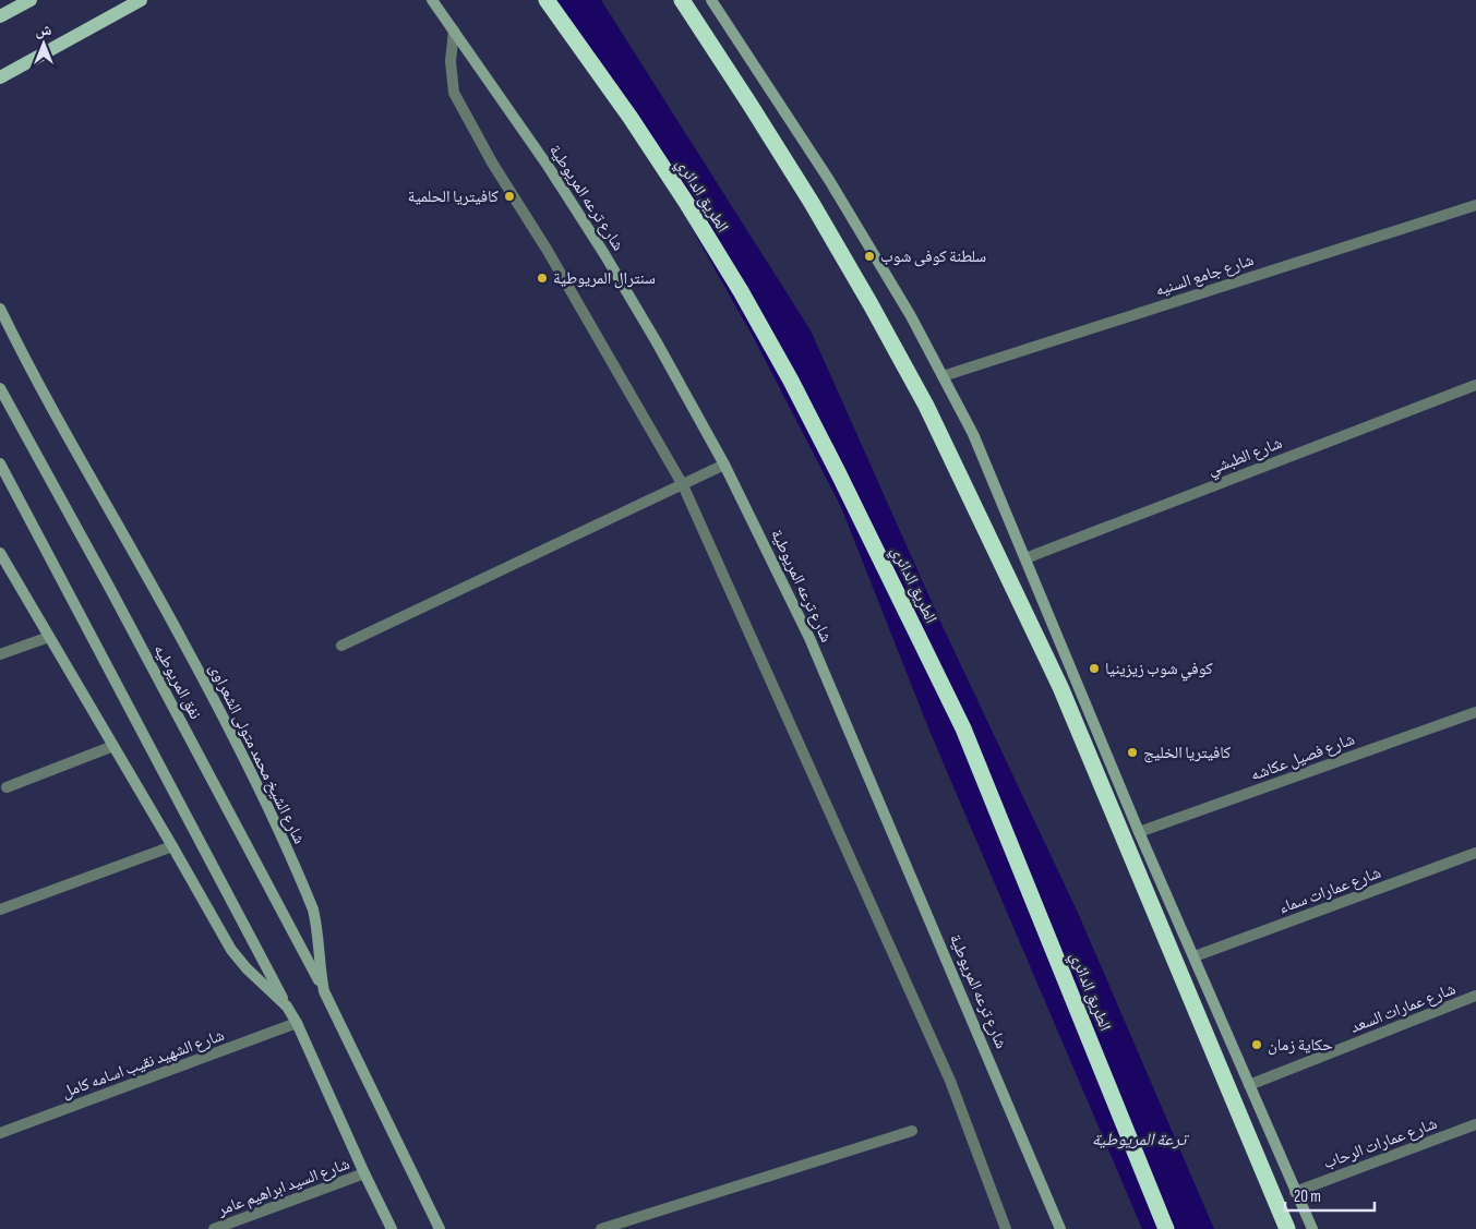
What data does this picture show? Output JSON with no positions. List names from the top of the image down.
{
  "streets": {
    "highway": ["الطريق الدائري"],
    "main road": ["شارع ترعه المريوطية", "نفق المريوطيه", "شارع الشيخ محمد متولى الشعراوى"],
    "street": [
      "شارع جامع السنيه",
      "شارع الطبشي",
      "شارع فصيل عكاشه",
      "شارع عمارات سماء",
      "شارع عمارات السعد",
      "شارع الشهيد نقيب اسامه كامل",
      "شارع عمارات الرحاب",
      "شارع السيد ابراهيم عامر"
    ]
  },
  "crossings": [
    ["نفق المريوطيه", "شارع الشيخ محمد متولى الشعراوى"]
  ],
  "water": ["ترعة المريوطية"],
  "places": [
    "كافيتريا الحلمية",
    "سلطنة كوفى شوب",
    "سنترال المريوطية",
    "كوفي شوب زيزينيا",
    "كافيتريا الخليج",
    "حكاية زمان"
  ],
  "scale_bar": "20 m",
  "north": "top"
}
